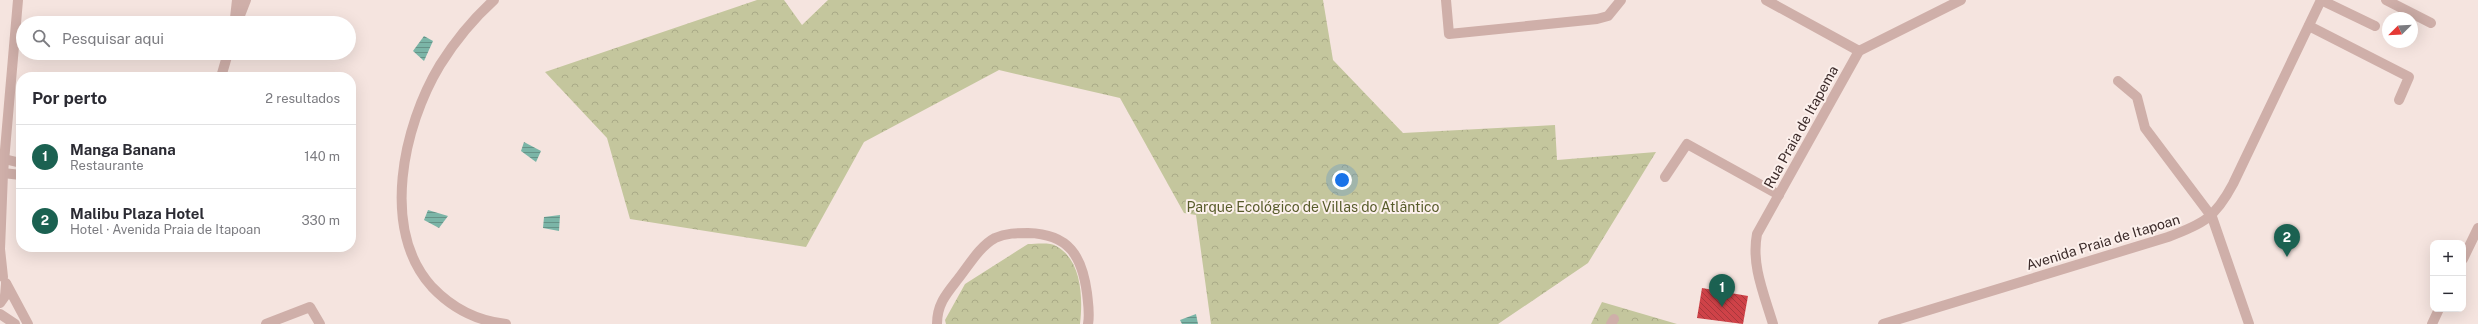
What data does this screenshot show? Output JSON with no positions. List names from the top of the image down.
{
  "streets": {
    "street": ["Rua Praia de Itapema", "Avenida Praia de Itapoan"]
  },
  "parks": ["Parque Ecológico de Villas do Atlântico"],
  "north": "bottom left",
  "page": {
    "search": "Pesquisar aqui",
    "heading": ["Por perto", "2 resultados"],
    "list": [
      {
        "mark": "1",
        "name": "Manga Banana",
        "note": "Restaurante",
        "value": "140 m"
      },
      {
        "mark": "2",
        "name": "Malibu Plaza Hotel",
        "note": "Hotel · Avenida Praia de Itapoan",
        "value": "330 m"
      }
    ],
    "pins": ["2", "1"],
    "map_buttons": ["+", "−"]
  }
}
